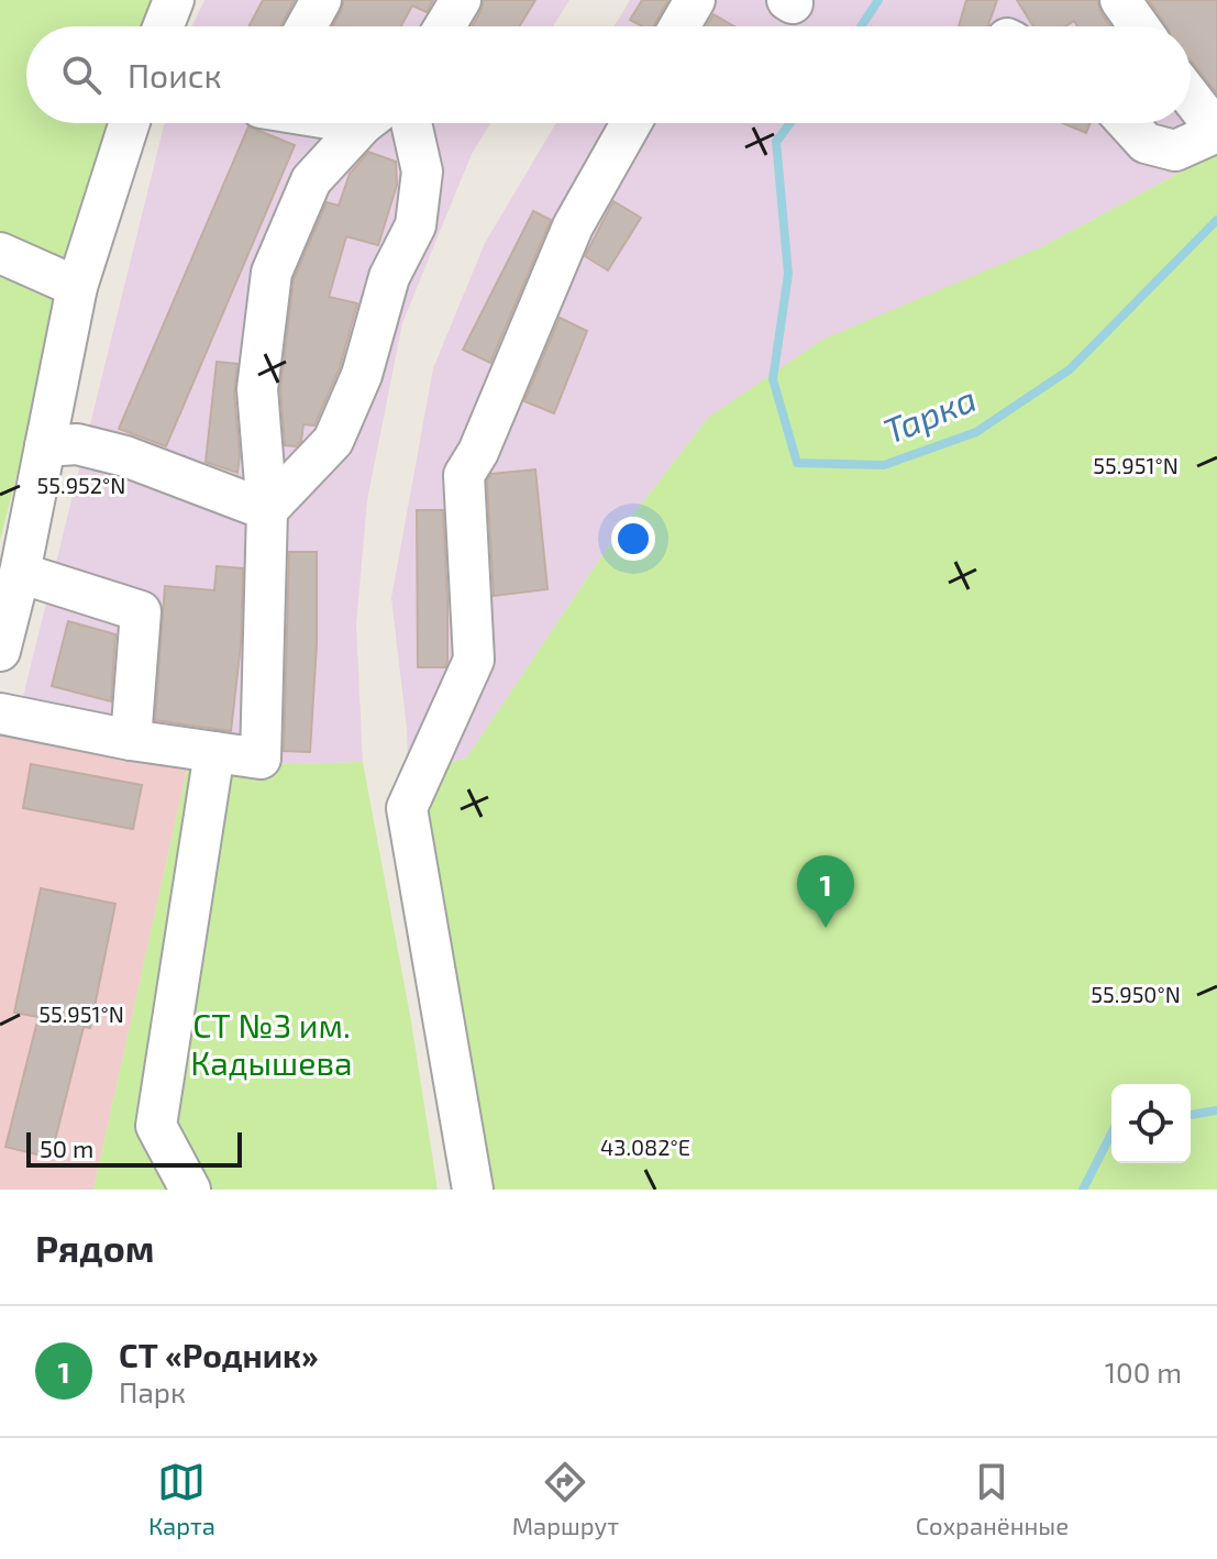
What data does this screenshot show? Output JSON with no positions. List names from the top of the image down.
{
  "water": ["Тарка"],
  "parks": ["СТ №3 им. Кадышева"],
  "scale_bar": "50 m",
  "page": {
    "search": "Поиск",
    "pins": "1",
    "scale": "50 m",
    "heading": "Рядом",
    "list": [
      {
        "mark": "1",
        "name": "СТ «Родник»",
        "note": "Парк",
        "value": "100 m"
      }
    ],
    "nav": ["Карта", "Маршрут", "Сохранённые"]
  },
  "coordinates": [
    "55.951°N",
    "55.952°N",
    "55.950°N",
    "43.082°E"
  ]
}
